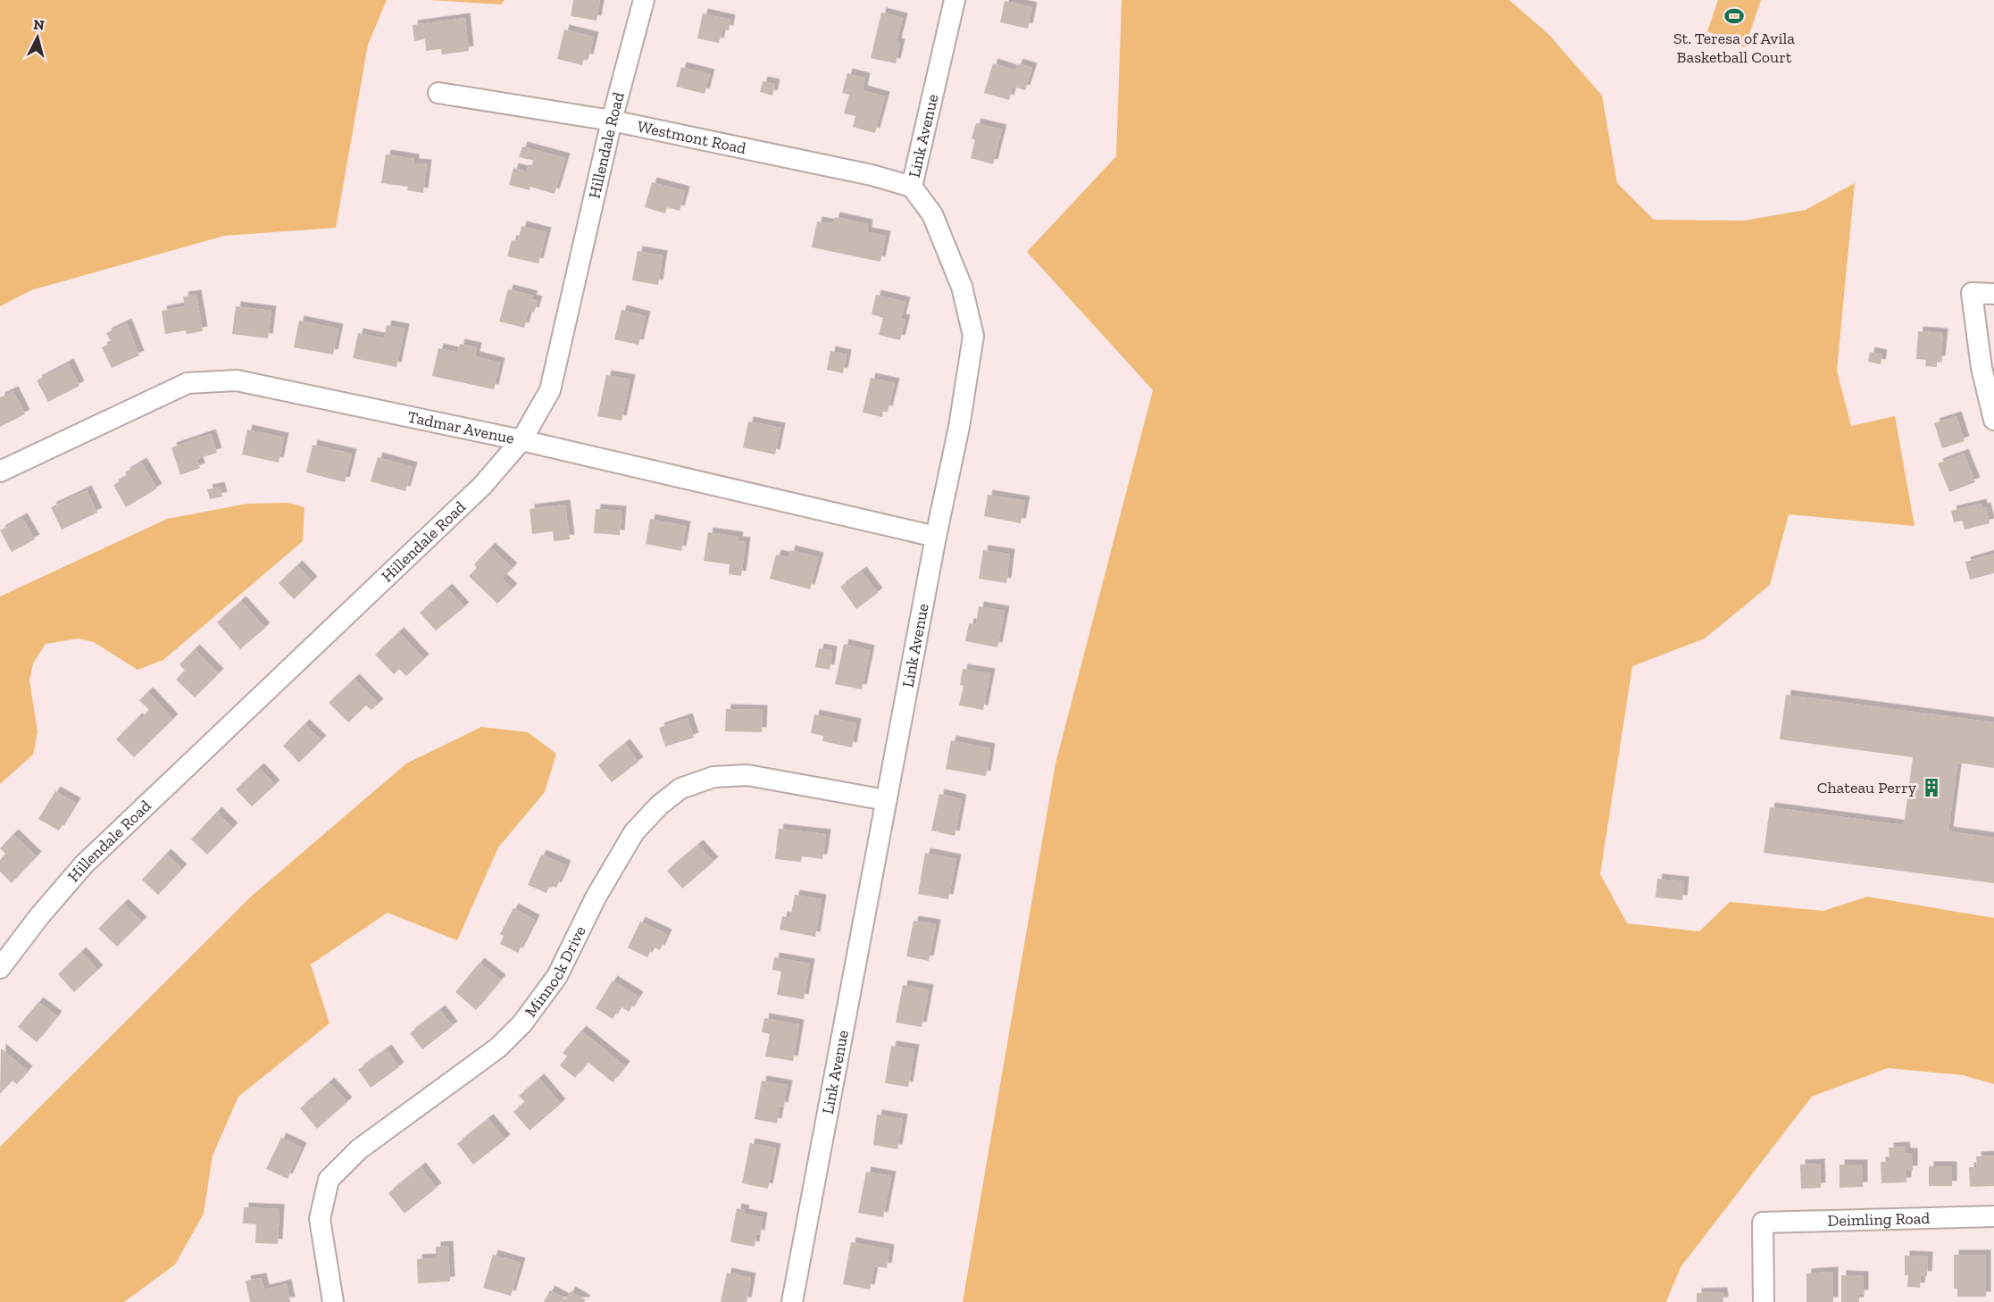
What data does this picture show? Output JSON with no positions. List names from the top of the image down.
{
  "streets": {
    "street": [
      "Link Avenue",
      "Westmont Road",
      "Hillendale Road",
      "Tadmar Avenue",
      "Minnock Drive",
      "Deimling Road"
    ]
  },
  "crossings": [
    ["Link Avenue", "Westmont Road"],
    ["Link Avenue", "Tadmar Avenue"],
    ["Link Avenue", "Minnock Drive"],
    ["Westmont Road", "Hillendale Road"],
    ["Hillendale Road", "Tadmar Avenue"]
  ],
  "places": {
    "sports": ["St. Teresa of Avila Basketball Court"],
    "building": ["Chateau Perry"]
  },
  "north": "top"
}
